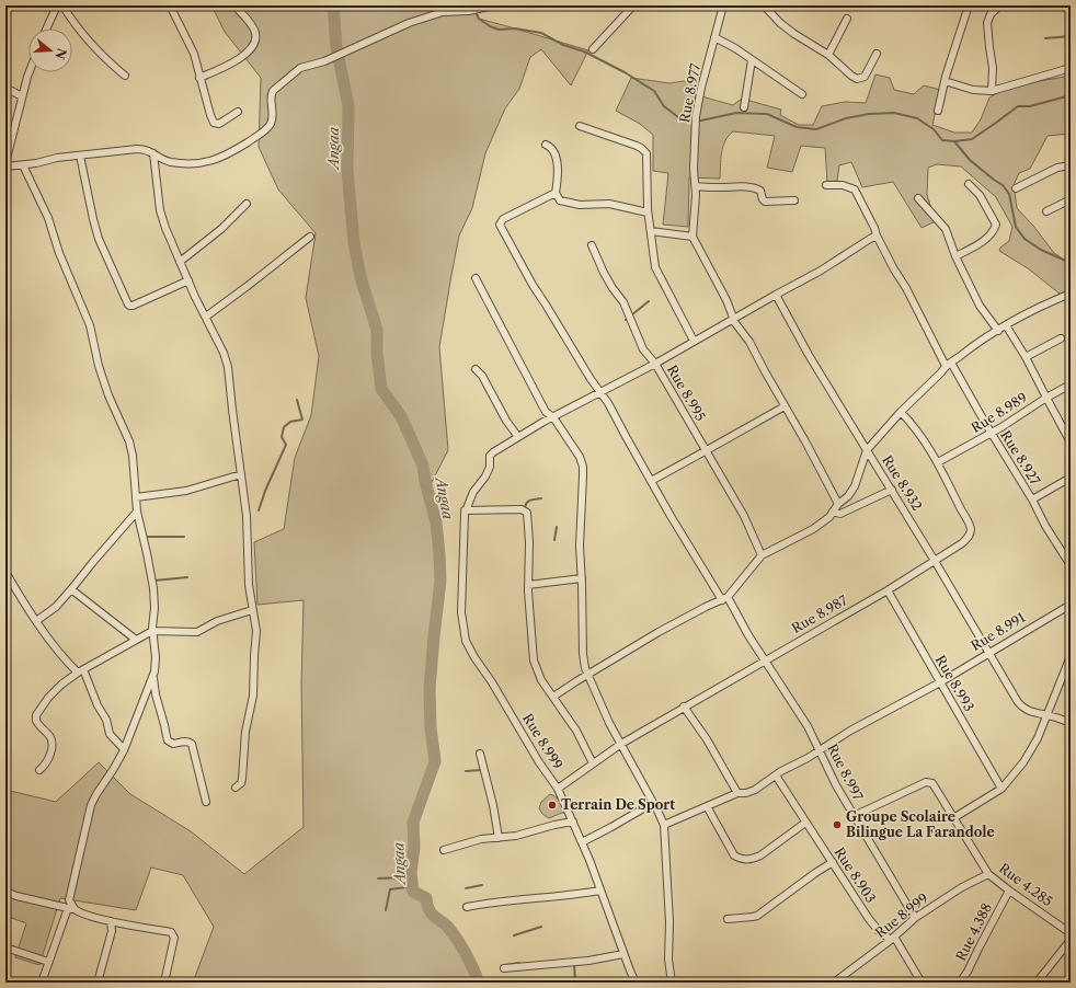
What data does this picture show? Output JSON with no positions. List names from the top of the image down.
{
  "streets": {
    "street": [
      "Rue 8.977",
      "Rue 8.995",
      "Rue 8.989",
      "Rue 8.927",
      "Rue 8.932",
      "Rue 8.987",
      "Rue 8.991",
      "Rue 8.993",
      "Rue 8.999",
      "Rue 8.997",
      "Rue 8.903",
      "Rue 4.285",
      "Rue 4.388"
    ]
  },
  "crossings": [
    ["Rue 8.995", "Rue 8.927"],
    ["Rue 8.989", "Rue 8.927"],
    ["Rue 8.989", "Rue 8.932"],
    ["Rue 8.989", "Rue 8.987"],
    ["Rue 8.927", "Rue 8.932"],
    ["Rue 8.932", "Rue 8.987"],
    ["Rue 8.932", "Rue 8.991"],
    ["Rue 8.987", "Rue 8.993"],
    ["Rue 8.987", "Rue 8.999"],
    ["Rue 8.987", "Rue 8.997"],
    ["Rue 8.991", "Rue 8.993"],
    ["Rue 8.991", "Rue 8.997"],
    ["Rue 8.991", "Rue 8.903"],
    ["Rue 8.999", "Rue 8.997"],
    ["Rue 8.999", "Rue 8.903"],
    ["Rue 8.999", "Rue 4.285"],
    ["Rue 8.997", "Rue 4.285"],
    ["Rue 4.285", "Rue 4.388"]
  ],
  "water": ["Angaa"],
  "places": ["Terrain De Sport", "Groupe Scolaire Bilingue La Farandole"],
  "north": "right"
}
